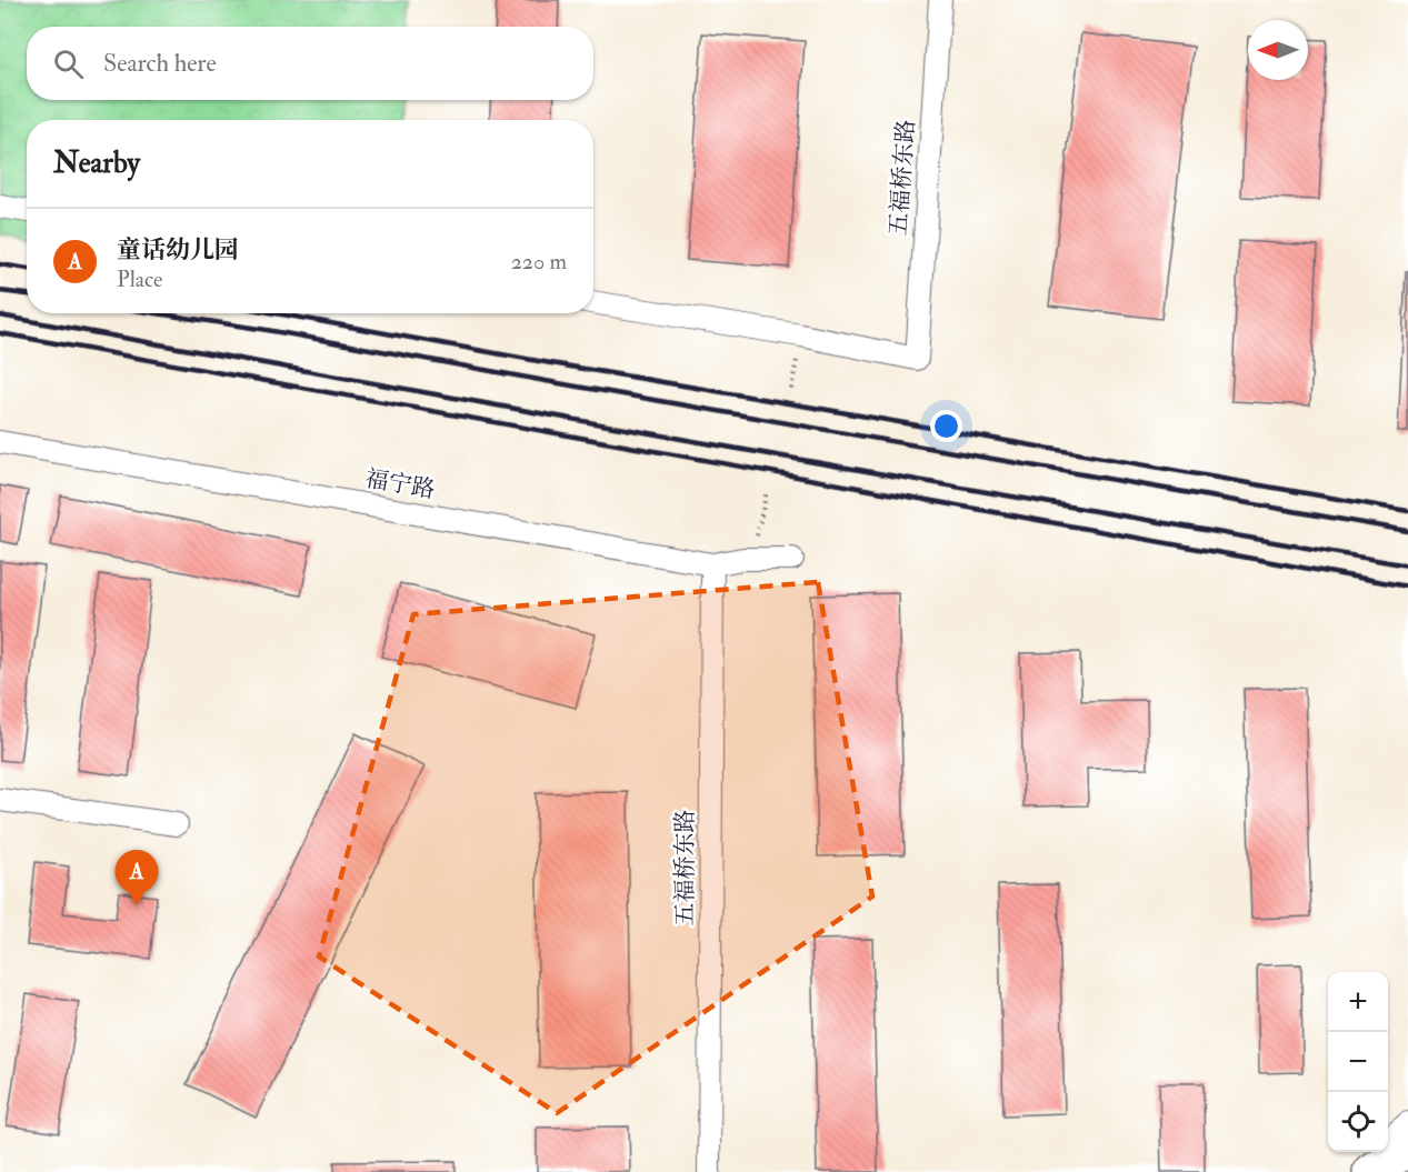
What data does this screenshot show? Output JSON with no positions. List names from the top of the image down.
{
  "streets": {
    "street": ["五福桥东路", "福宁路"]
  },
  "crossings": [
    ["五福桥东路", "福宁路"]
  ],
  "north": "left",
  "page": {
    "search": "Search here",
    "heading": "Nearby",
    "list": [
      {
        "mark": "A",
        "name": "童话幼儿园",
        "note": "Place",
        "value": "220 m"
      }
    ],
    "pins": "A",
    "map_buttons": ["+", "−"]
  }
}
